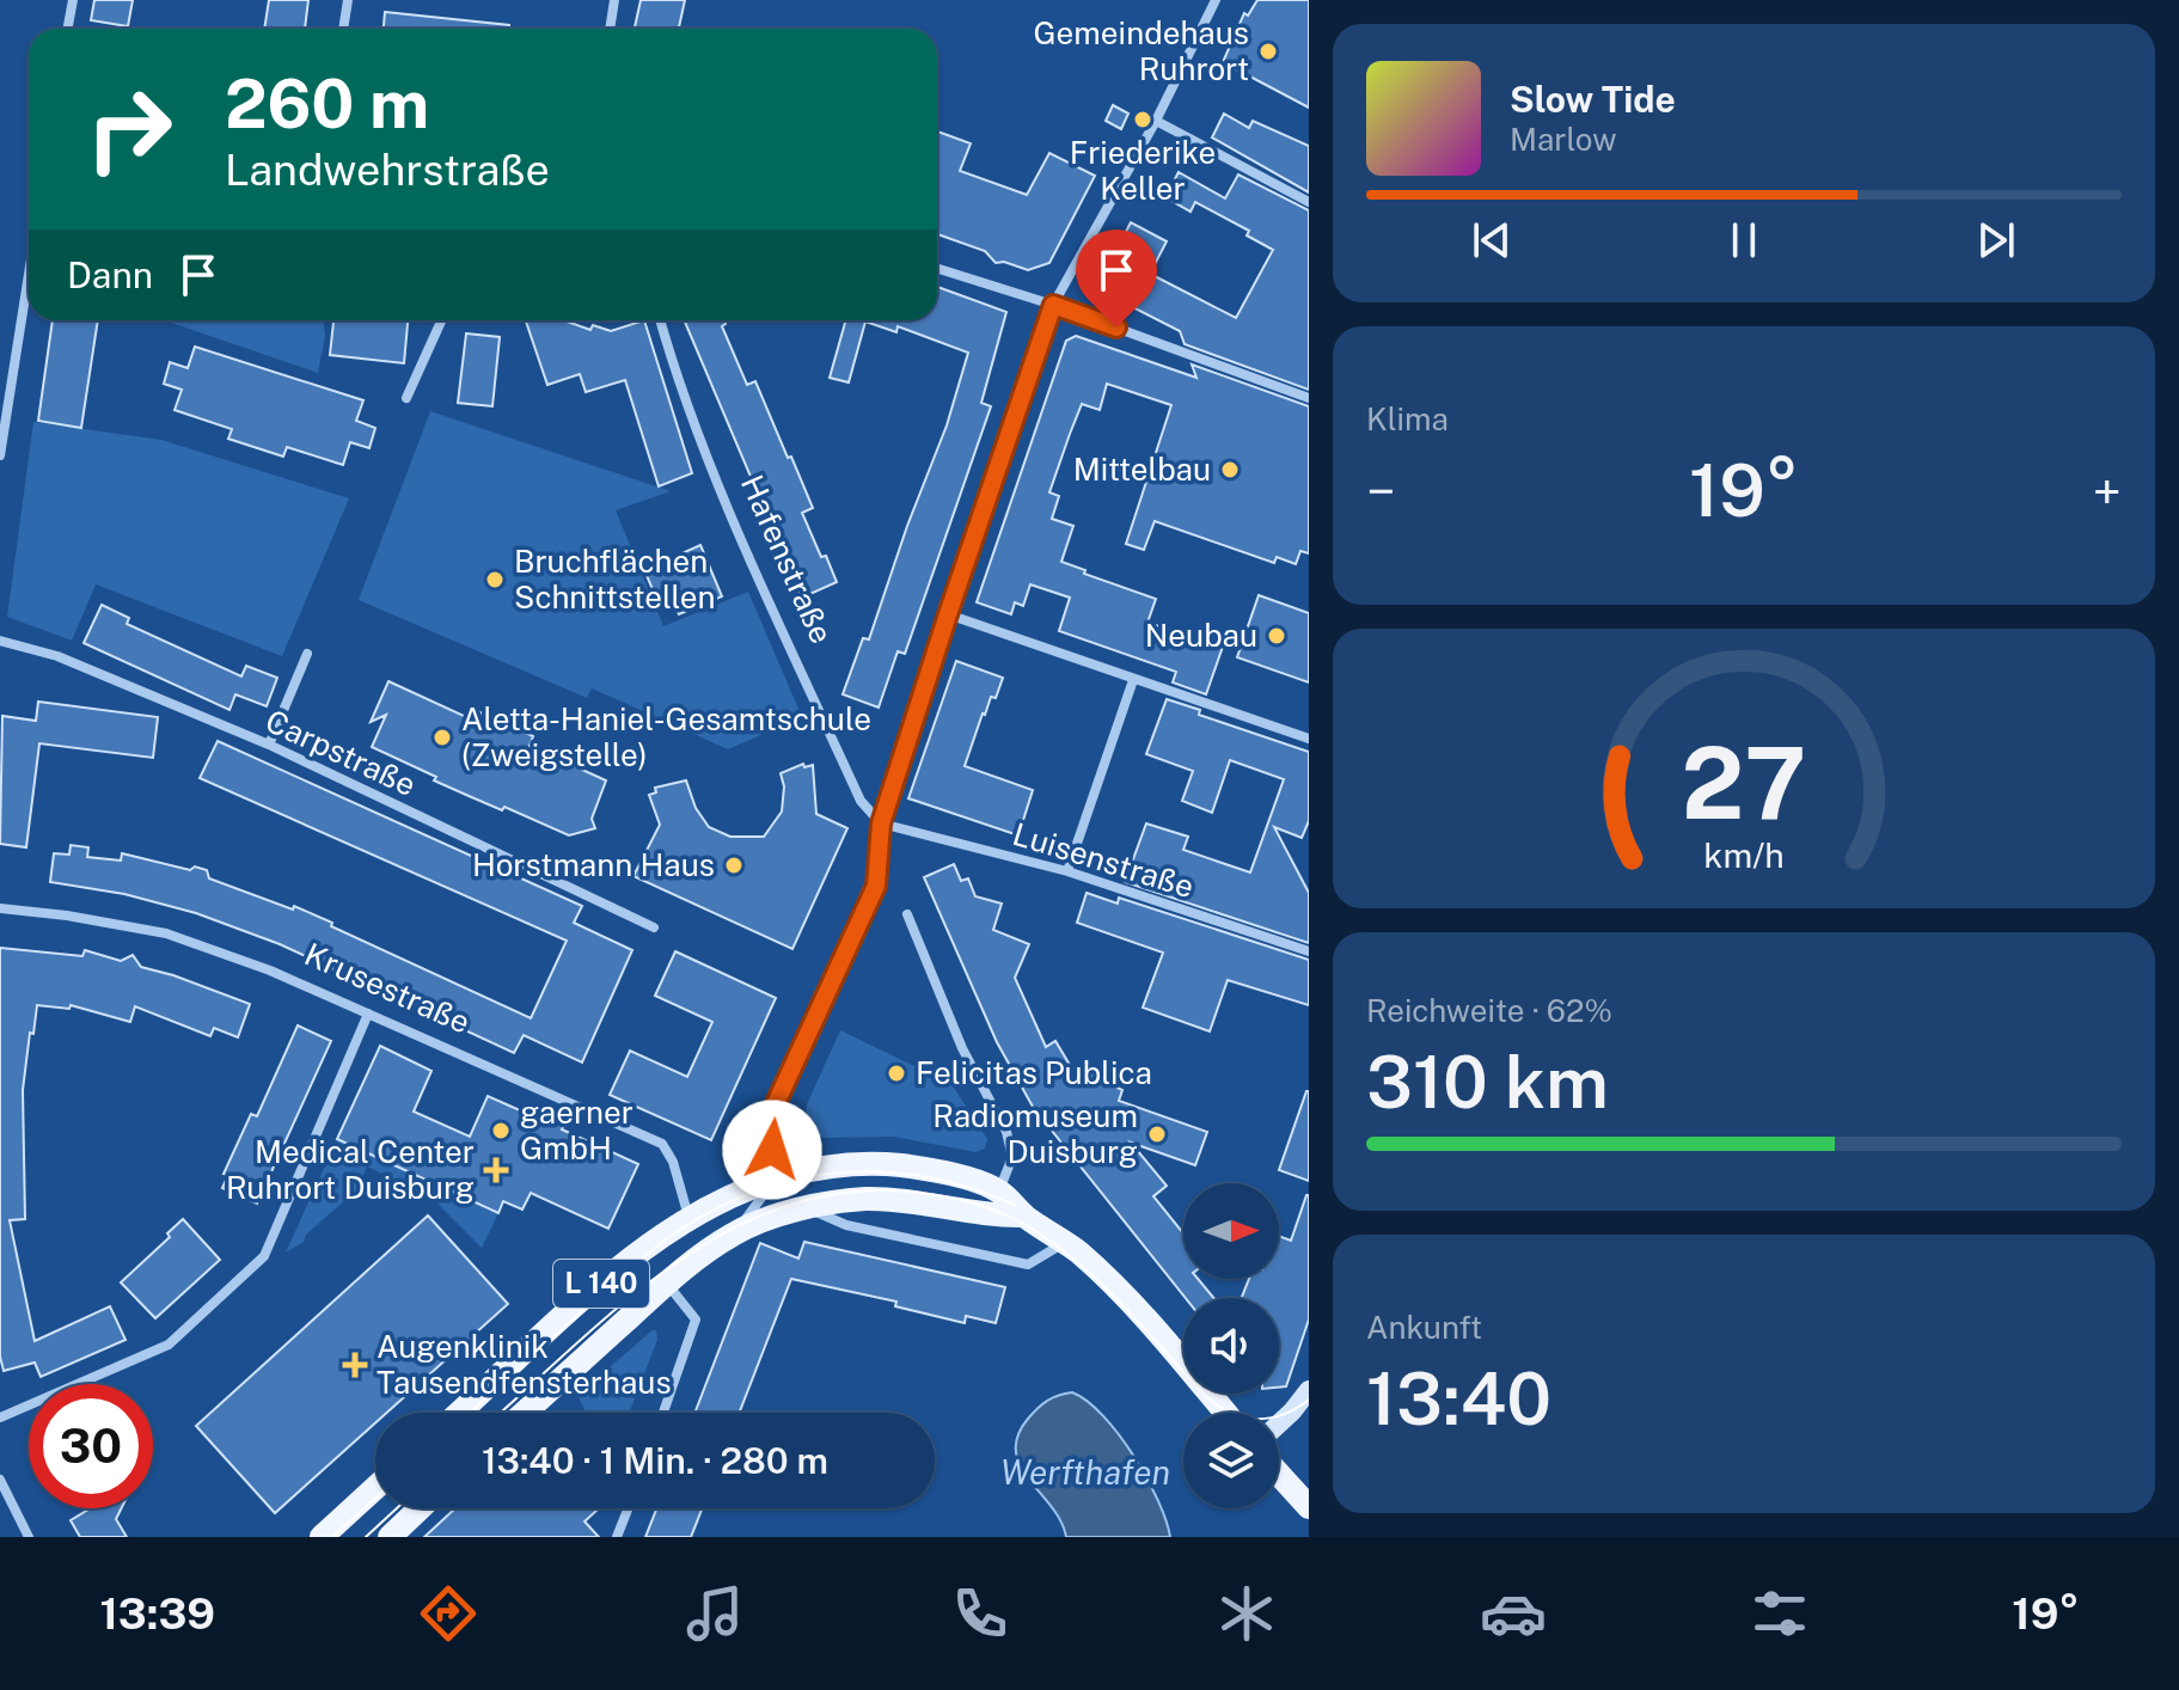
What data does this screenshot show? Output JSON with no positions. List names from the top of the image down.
{
  "streets": {
    "main road": ["L 140"],
    "street": [
      "Hafenstraße",
      "Carpstraße",
      "Luisenstraße",
      "Krusestraße"
    ]
  },
  "crossings": [
    ["Hafenstraße", "Luisenstraße"],
    ["Krusestraße", "L 140"]
  ],
  "water": ["Werfthafen"],
  "places": {
    "other": [
      "Gemeindehaus Ruhrort",
      "Friederike Keller",
      "Mittelbau",
      "Bruchflächen Schnittstellen",
      "Neubau",
      "Aletta-Haniel-Gesamtschule (Zweigstelle)",
      "Horstmann Haus",
      "Felicitas Publica",
      "gaerner GmbH",
      "Radiomuseum Duisburg"
    ],
    "health": ["Medical Center Ruhrort Duisburg", "Augenklinik Tausendfensterhaus"]
  },
  "north": "right",
  "page": {
    "turn": ["260 m", "Landwehrstraße"],
    "song": ["Slow Tide", "Marlow"],
    "then": "Dann",
    "tile": [
      "Klima",
      ["Reichweite · 62%", "310 km"],
      ["Ankunft", "13:40"]
    ],
    "heat": ["−", "19°", "+"],
    "limit": "30",
    "trip": "13:40 · 1 Min. · 280 m",
    "tabs": ["13:39", "19°"],
    "gauge": ["27", "km/h"]
  }
}
